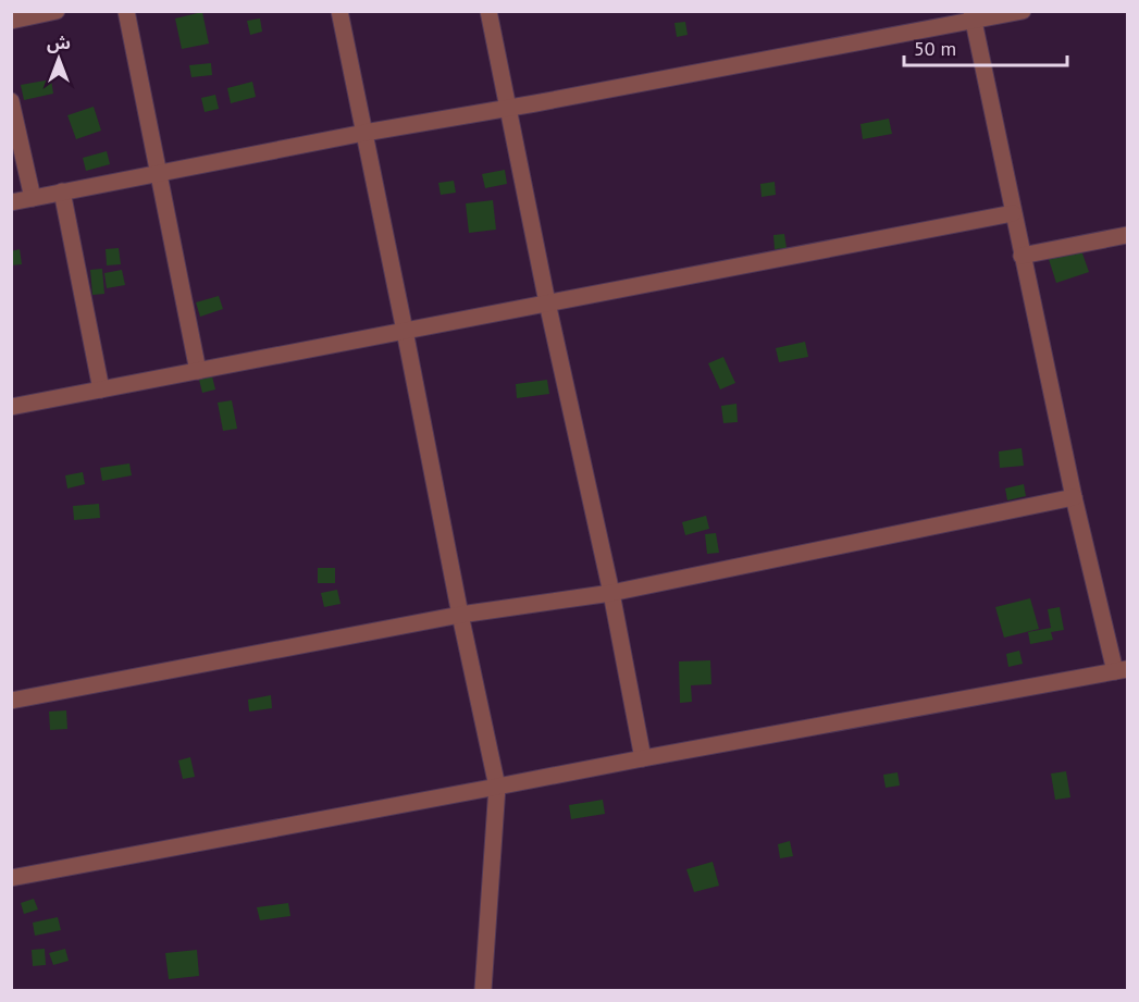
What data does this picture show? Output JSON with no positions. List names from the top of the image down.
{
  "scale_bar": "50 m",
  "north": "top"
}
